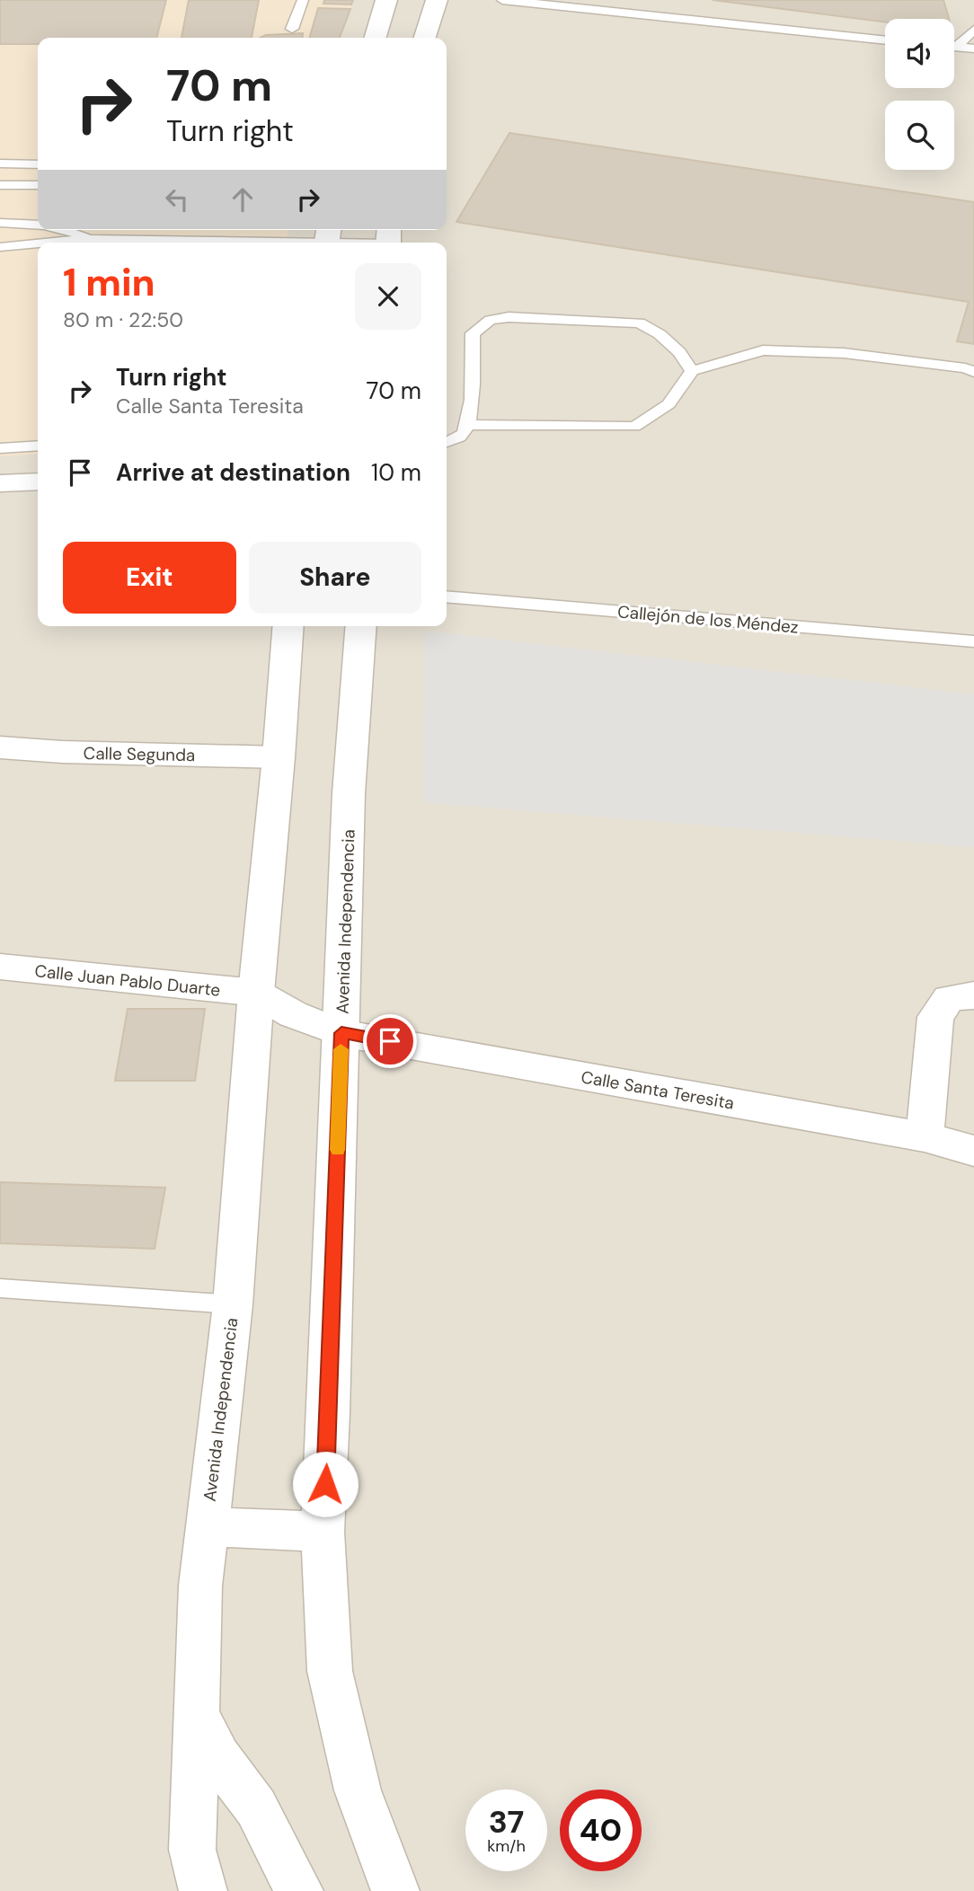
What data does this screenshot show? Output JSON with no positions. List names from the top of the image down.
{
  "streets": {
    "street": [
      "Calle Segunda",
      "Avenida Independencia",
      "Calle Juan Pablo Duarte",
      "Calle Santa Teresita"
    ],
    "lane": ["Callejón de los Méndez"]
  },
  "crossings": [
    ["Calle Segunda", "Avenida Independencia"],
    ["Avenida Independencia", "Calle Juan Pablo Duarte"],
    ["Avenida Independencia", "Calle Santa Teresita"],
    ["Calle Juan Pablo Duarte", "Calle Santa Teresita"]
  ],
  "page": {
    "turn": ["70 m", "Turn right"],
    "heading": ["1 min", "80 m · 22:50"],
    "list": [
      {
        "name": "Turn right",
        "note": "Calle Santa Teresita",
        "value": "70 m"
      },
      {
        "name": "Arrive at destination",
        "value": "10 m"
      }
    ],
    "buttons": ["Exit", "Share"],
    "speed": "37 km/h",
    "limit": "40"
  }
}
